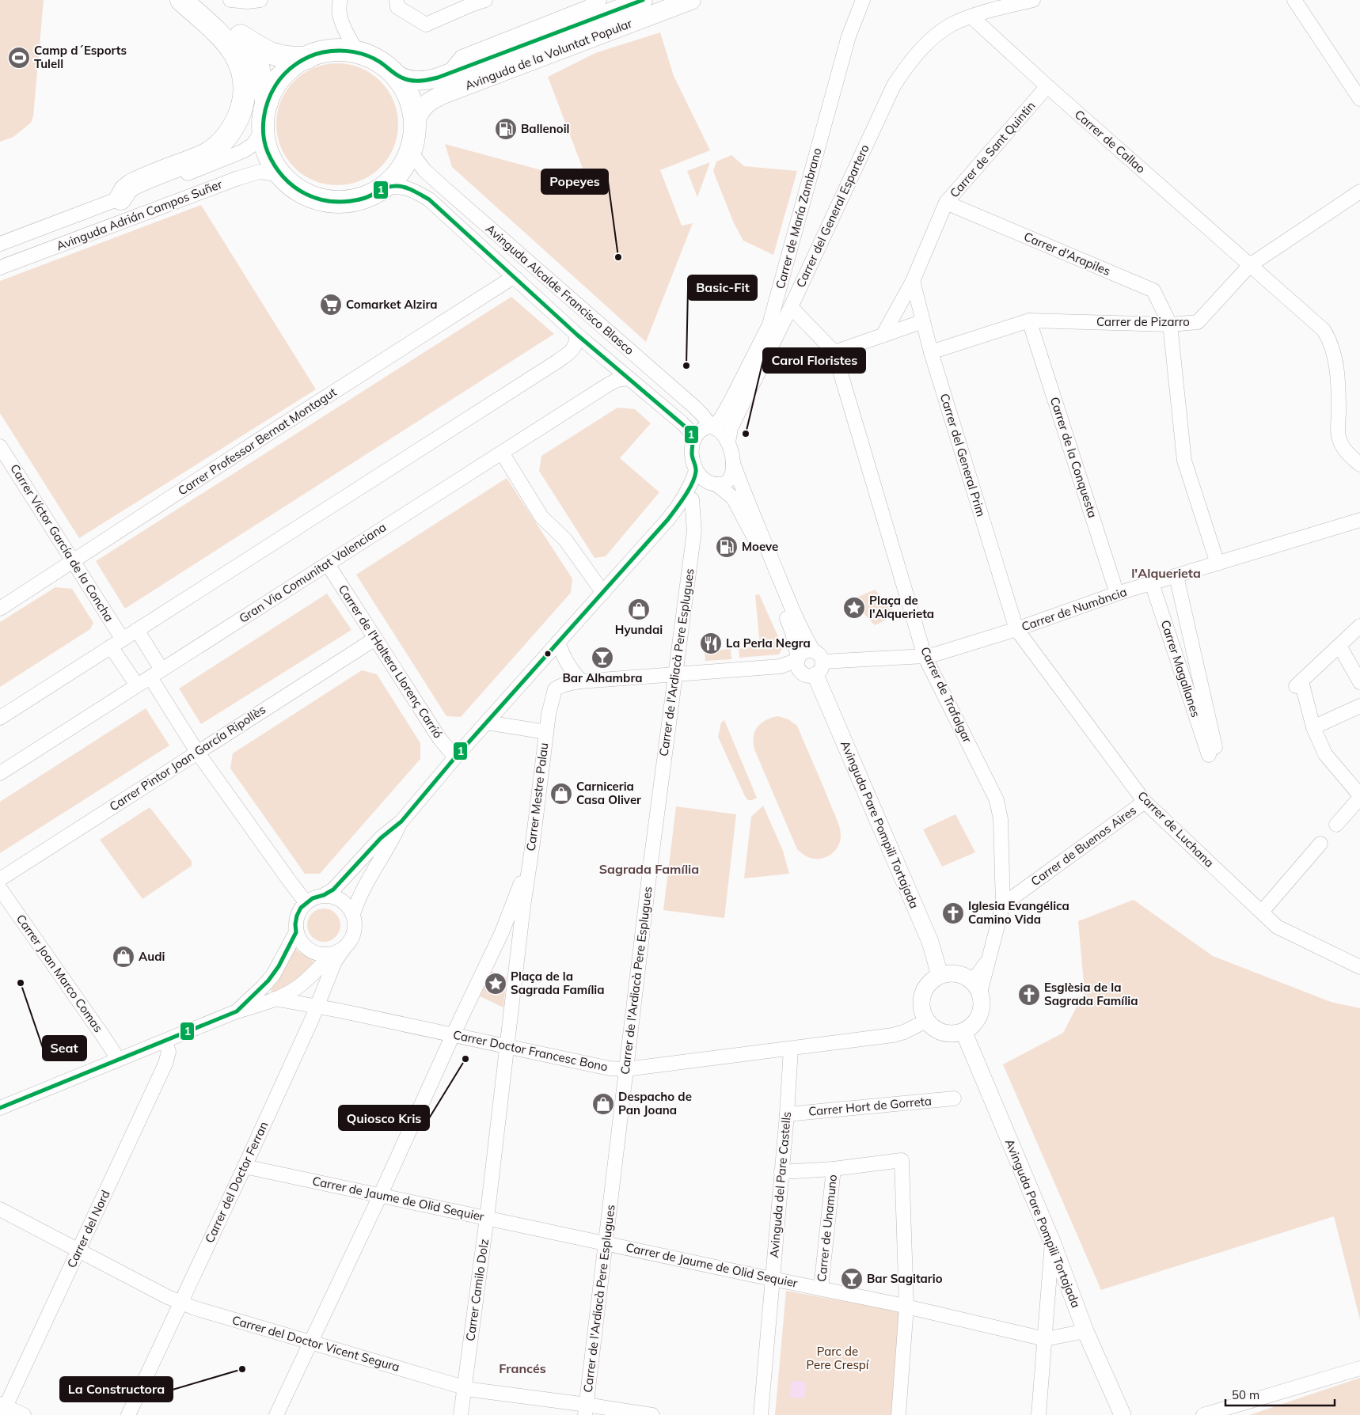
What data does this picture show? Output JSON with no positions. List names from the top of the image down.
{
  "streets": {
    "main road": ["Avinguda de la Voluntat Popular"],
    "street": [
      "Carrer de Callao",
      "Carrer de Sant Quintin",
      "Avinguda Adrián Campos Suñer",
      "Carrer del General Espartero",
      "Carrer de María Zambrano",
      "Carrer d'Arapiles",
      "Avinguda Alcalde Francisco Blasco",
      "Carrer de Pizarro",
      "Carrer Professor Bernat Montagut",
      "Carrer del General Prim",
      "Carrer de la Conquesta",
      "Carrer Víctor García de la Concha",
      "Gran Via Comunitat Valenciana",
      "Carrer de Numància",
      "Carrer de l'Haltera Llorenç Carrió",
      "Carrer de l'Ardiacà Pere Esplugues",
      "Carrer Magallanes",
      "Carrer de Trafalgar",
      "Carrer Pintor Joan García Ripollès",
      "Carrer Mestre Palau",
      "Avinguda Pare Pompili Tortajada",
      "Carrer de Luchana",
      "Carrer de Buenos Aires",
      "Carrer Joan Marco Comas",
      "Carrer Doctor Francesc Bono",
      "Carrer Hort de Gorreta",
      "Carrer del Doctor Ferran",
      "Avinguda del Pare Castells",
      "Carrer de Jaume de Olid Sequier",
      "Carrer de Unamuno",
      "Carrer del Nord",
      "Carrer Camilo Dolz",
      "Carrer del Doctor Vicent Segura"
    ]
  },
  "crossings": [
    ["Carrer de Callao", "Carrer de Sant Quintin"],
    ["Carrer de Callao", "Carrer del General Espartero"],
    ["Carrer de Callao", "Carrer de Pizarro"],
    ["Carrer de Sant Quintin", "Carrer d'Arapiles"],
    ["Carrer de Sant Quintin", "Carrer del General Prim"],
    ["Carrer del General Espartero", "Carrer de María Zambrano"],
    ["Carrer del General Espartero", "Avinguda Alcalde Francisco Blasco"],
    ["Carrer del General Espartero", "Carrer de Trafalgar"],
    ["Carrer de María Zambrano", "Avinguda Alcalde Francisco Blasco"],
    ["Carrer d'Arapiles", "Carrer de Pizarro"],
    ["Avinguda Alcalde Francisco Blasco", "Carrer Professor Bernat Montagut"],
    ["Avinguda Alcalde Francisco Blasco", "Gran Via Comunitat Valenciana"],
    ["Carrer de Pizarro", "Carrer del General Prim"],
    ["Carrer de Pizarro", "Carrer de la Conquesta"],
    ["Carrer Professor Bernat Montagut", "Carrer Víctor García de la Concha"],
    ["Carrer del General Prim", "Carrer de Numància"],
    ["Carrer del General Prim", "Carrer de Luchana"],
    ["Carrer de la Conquesta", "Carrer de Numància"],
    ["Carrer Víctor García de la Concha", "Gran Via Comunitat Valenciana"],
    ["Gran Via Comunitat Valenciana", "Carrer de l'Haltera Llorenç Carrió"],
    ["Carrer de Numància", "Carrer Magallanes"],
    ["Carrer de Numància", "Carrer de Trafalgar"],
    ["Carrer de Numància", "Avinguda Pare Pompili Tortajada"],
    ["Carrer de Numància", "Carrer de Luchana"],
    ["Carrer de l'Haltera Llorenç Carrió", "Carrer Pintor Joan García Ripollès"],
    ["Carrer de l'Ardiacà Pere Esplugues", "Carrer Doctor Francesc Bono"],
    ["Carrer de l'Ardiacà Pere Esplugues", "Carrer de Jaume de Olid Sequier"],
    ["Carrer de l'Ardiacà Pere Esplugues", "Carrer del Doctor Vicent Segura"],
    ["Carrer de Trafalgar", "Avinguda Pare Pompili Tortajada"],
    ["Carrer de Trafalgar", "Carrer de Buenos Aires"],
    ["Carrer de Trafalgar", "Carrer Doctor Francesc Bono"],
    ["Avinguda Pare Pompili Tortajada", "Carrer Doctor Francesc Bono"],
    ["Avinguda Pare Pompili Tortajada", "Carrer de Jaume de Olid Sequier"],
    ["Carrer de Luchana", "Carrer de Buenos Aires"],
    ["Carrer Doctor Francesc Bono", "Carrer del Doctor Ferran"],
    ["Carrer Doctor Francesc Bono", "Avinguda del Pare Castells"],
    ["Carrer Doctor Francesc Bono", "Carrer Camilo Dolz"],
    ["Carrer Hort de Gorreta", "Avinguda del Pare Castells"],
    ["Carrer del Doctor Ferran", "Carrer de Jaume de Olid Sequier"],
    ["Carrer del Doctor Ferran", "Carrer del Doctor Vicent Segura"],
    ["Avinguda del Pare Castells", "Carrer de Jaume de Olid Sequier"],
    ["Carrer de Jaume de Olid Sequier", "Carrer de Unamuno"],
    ["Carrer de Jaume de Olid Sequier", "Carrer Camilo Dolz"],
    ["Carrer del Nord", "Carrer del Doctor Vicent Segura"],
    ["Carrer Camilo Dolz", "Carrer del Doctor Vicent Segura"]
  ],
  "districts": ["l'Alquerieta", "Sagrada Família", "Francés"],
  "parks": ["Parc de Pere Crespí"],
  "places": {
    "sports": ["Camp d´Esports Tulell"],
    "fuel station": ["Ballenoil", "Moeve"],
    "other": [
      "Popeyes",
      "Basic-Fit",
      "Carol Floristes",
      "Seat",
      "Quiosco Kris",
      "La Constructora"
    ],
    "supermarket": ["Comarket Alzira"],
    "place": ["Plaça de l'Alquerieta", "Plaça de la Sagrada Família"],
    "shop": [
      "Hyundai",
      "Carniceria Casa Oliver",
      "Audi",
      "Despacho de Pan Joana"
    ],
    "restaurant": ["La Perla Negra"],
    "bar": ["Bar Alhambra", "Bar Sagitario"],
    "church": ["Iglesia Evangélica Camino Vida", "Esglèsia de la Sagrada Família"]
  },
  "lines": ["transit line 1"],
  "scale_bar": "50 m"
}
